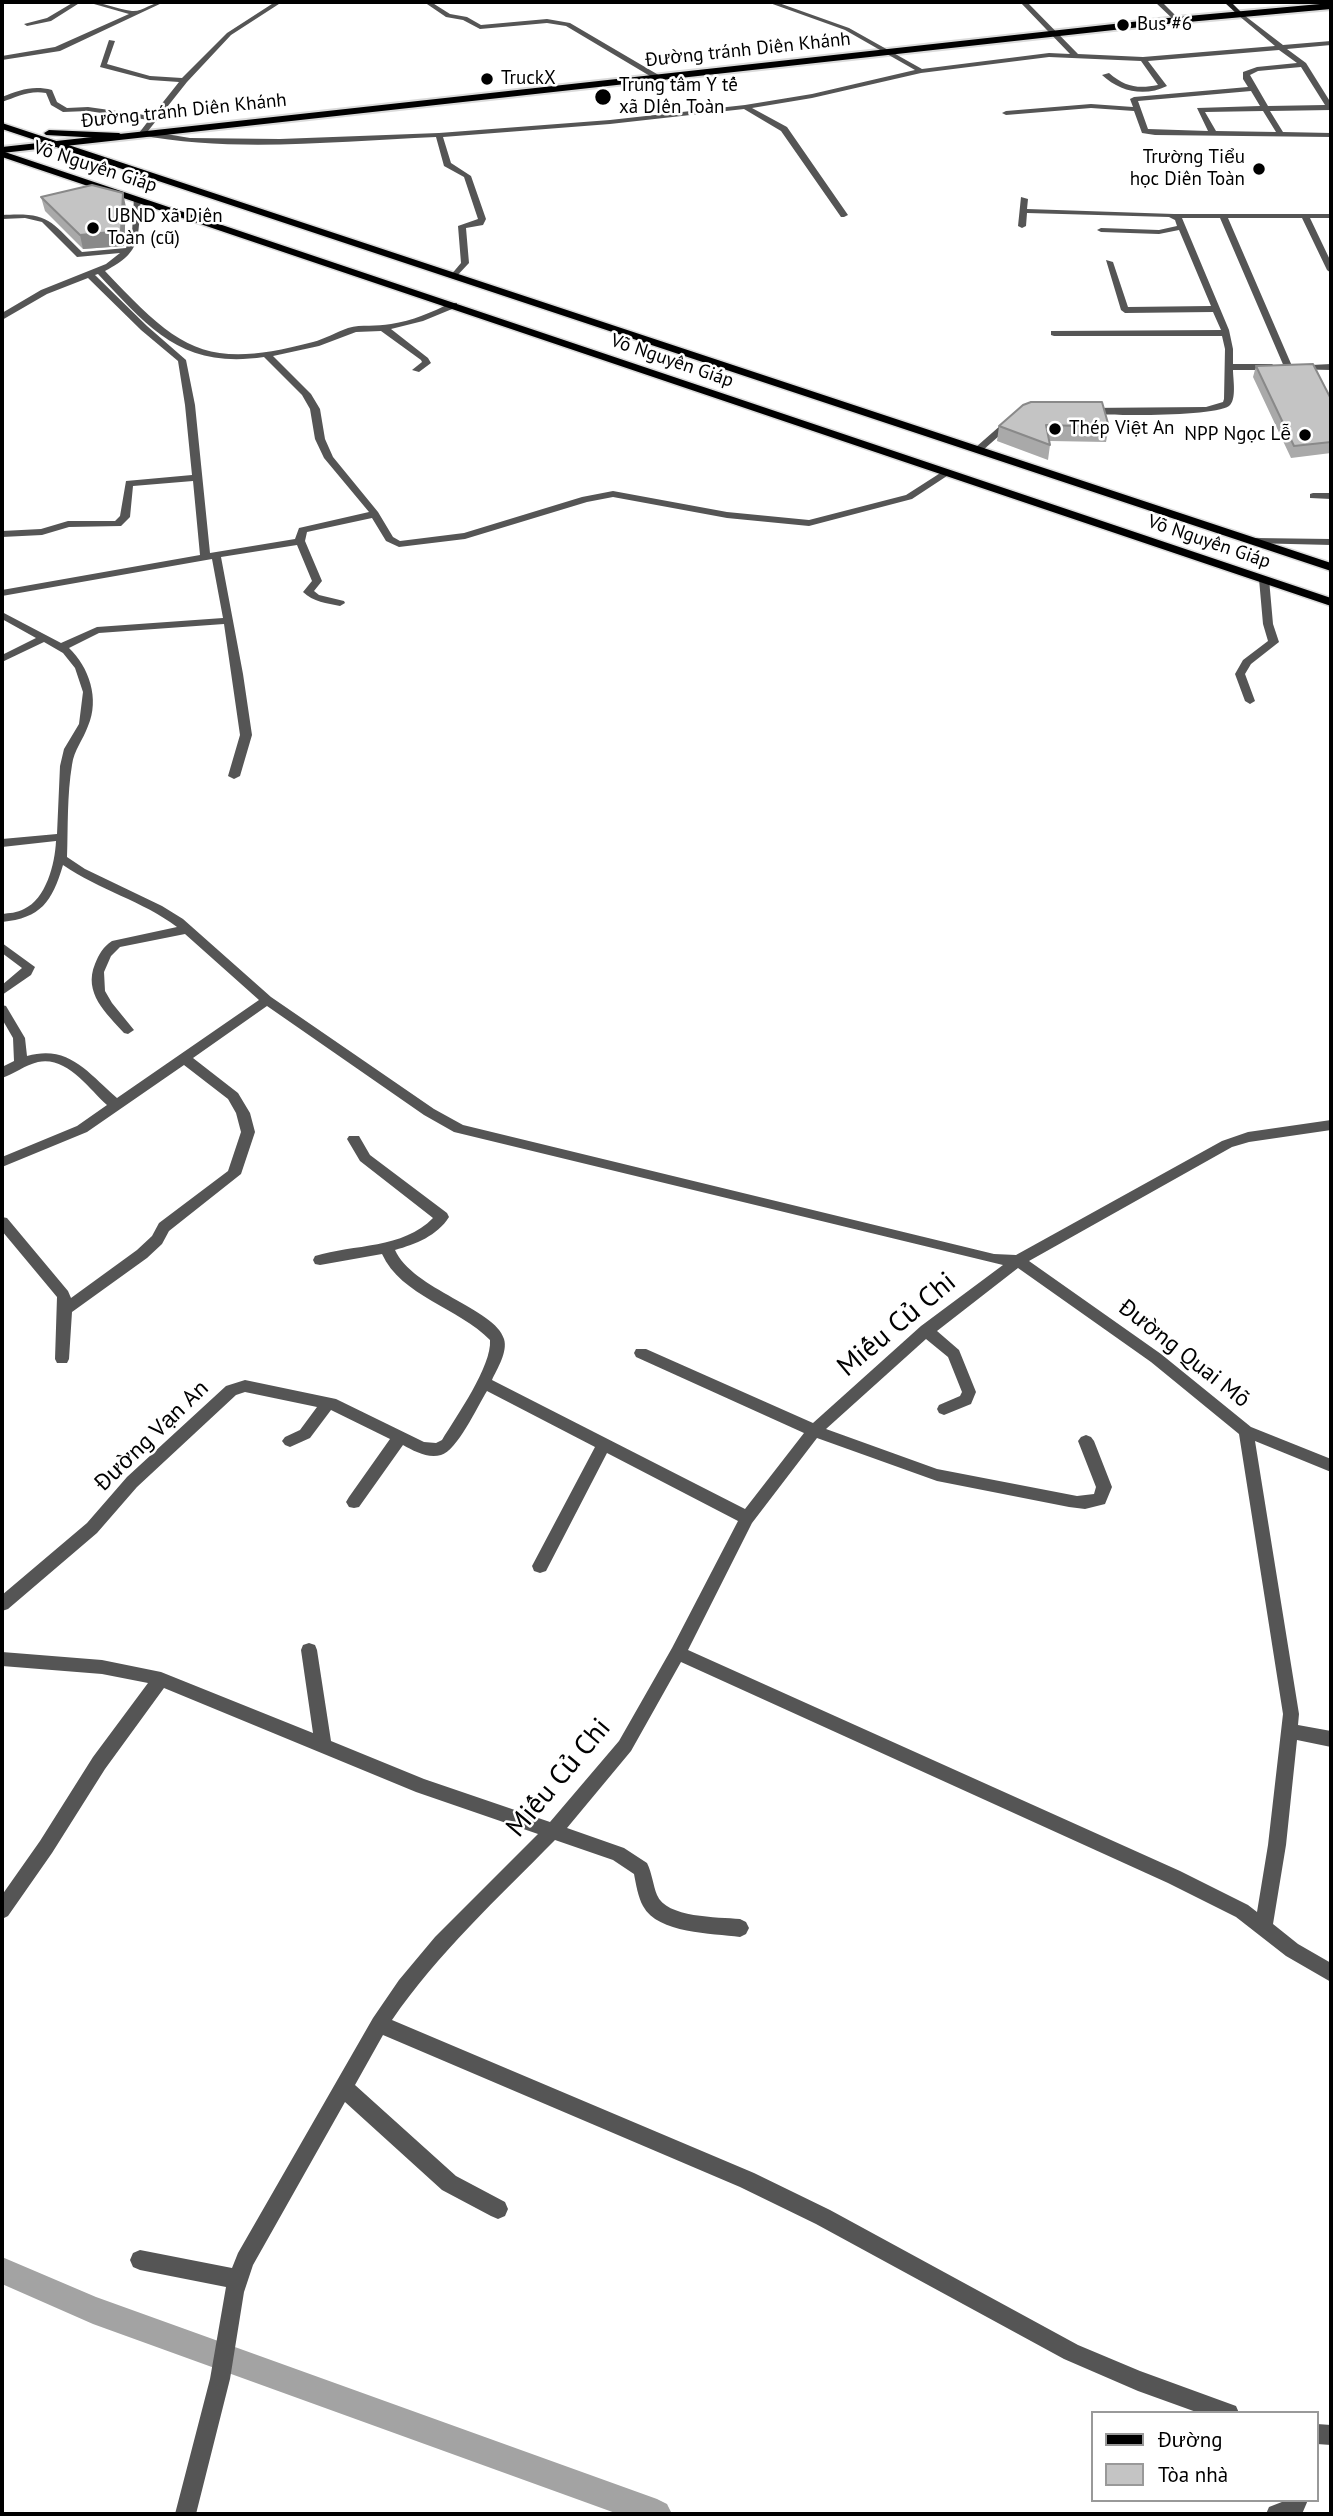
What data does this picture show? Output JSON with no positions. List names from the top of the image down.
{
  "streets": {
    "highway": ["Đường tránh Diên Khánh"],
    "main road": ["Võ Nguyên Giáp"],
    "street": ["Miếu Củ Chi", "Đường Quai Mõ", "Đường Vạn An"]
  },
  "crossings": [
    ["Đường tránh Diên Khánh", "Võ Nguyên Giáp"],
    ["Miếu Củ Chi", "Đường Quai Mõ"]
  ],
  "places": [
    "Bus #6",
    "TruckX",
    "Trung tâm Y tế xã DIên Toàn",
    "Trường Tiểu học Diên Toàn",
    "UBND xã Diên Toàn (cũ)",
    "Thép Việt An",
    "NPP Ngọc Lễ"
  ],
  "legend": ["Đường", "Tòa nhà"]
}
